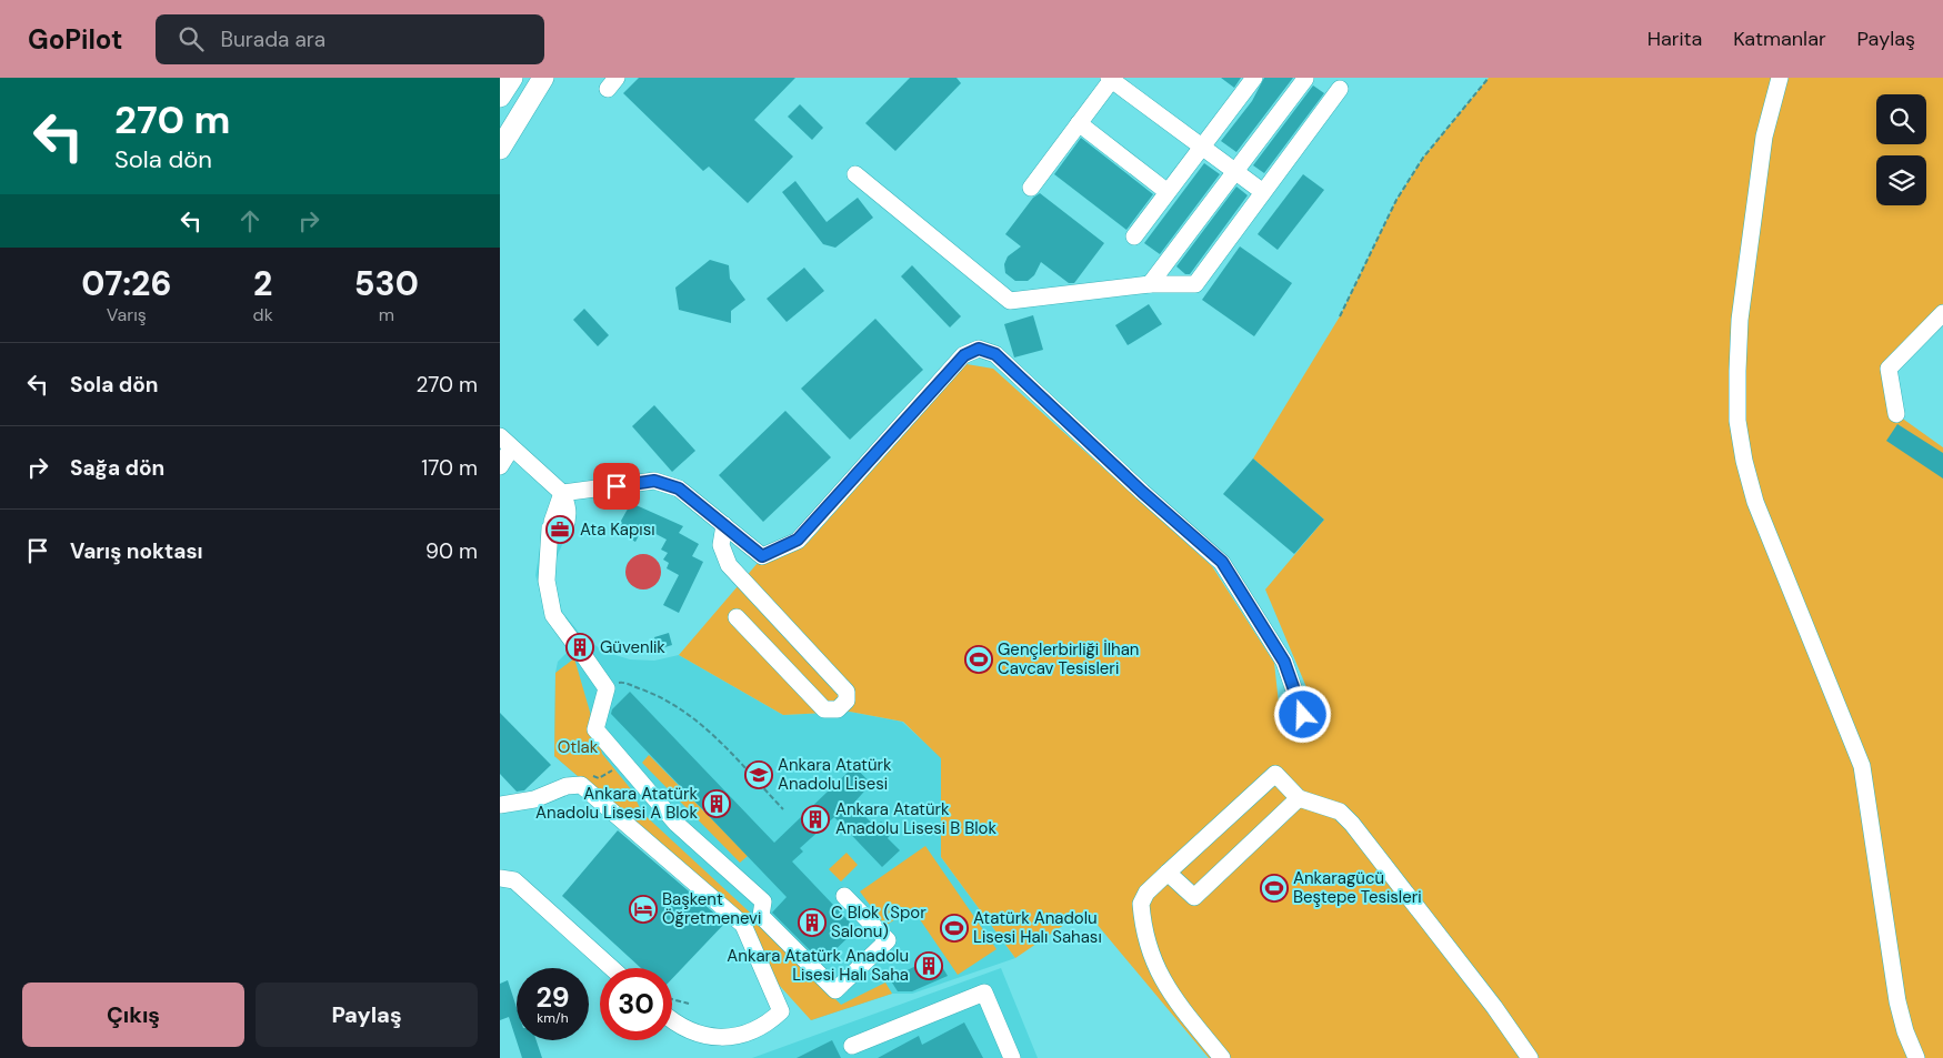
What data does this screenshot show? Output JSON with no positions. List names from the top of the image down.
{
  "parks": ["Otlak"],
  "places": {
    "office": ["Ata Kapısı"],
    "building": [
      "Güvenlik",
      "Ankara Atatürk Anadolu Lisesi A Blok",
      "Ankara Atatürk Anadolu Lisesi B Blok",
      "C Blok (Spor Salonu)",
      "Ankara Atatürk Anadolu Lisesi Halı Saha"
    ],
    "sports": ["Gençlerbirliği İlhan Cavcav Tesisleri", "Ankaragücü Beştepe Tesisleri", "Atatürk Anadolu Lisesi Halı Sahası"],
    "school or university": ["Ankara Atatürk Anadolu Lisesi"],
    "hotel": ["Başkent Öğretmenevi"]
  },
  "page": {
    "header": "GoPilot",
    "search": "Burada ara",
    "nav": ["Harita", "Katmanlar", "Paylaş"],
    "turn": ["270 m", "Sola dön"],
    "eta": [
      "07:26",
      "Varış",
      "2",
      "dk",
      "530",
      "m"
    ],
    "list": [
      {
        "name": "Sola dön",
        "value": "270 m"
      },
      {
        "name": "Sağa dön",
        "value": "170 m"
      },
      {
        "name": "Varış noktası",
        "value": "90 m"
      }
    ],
    "speed": "29 km/h",
    "limit": "30",
    "buttons": ["Çıkış", "Paylaş"]
  }
}
